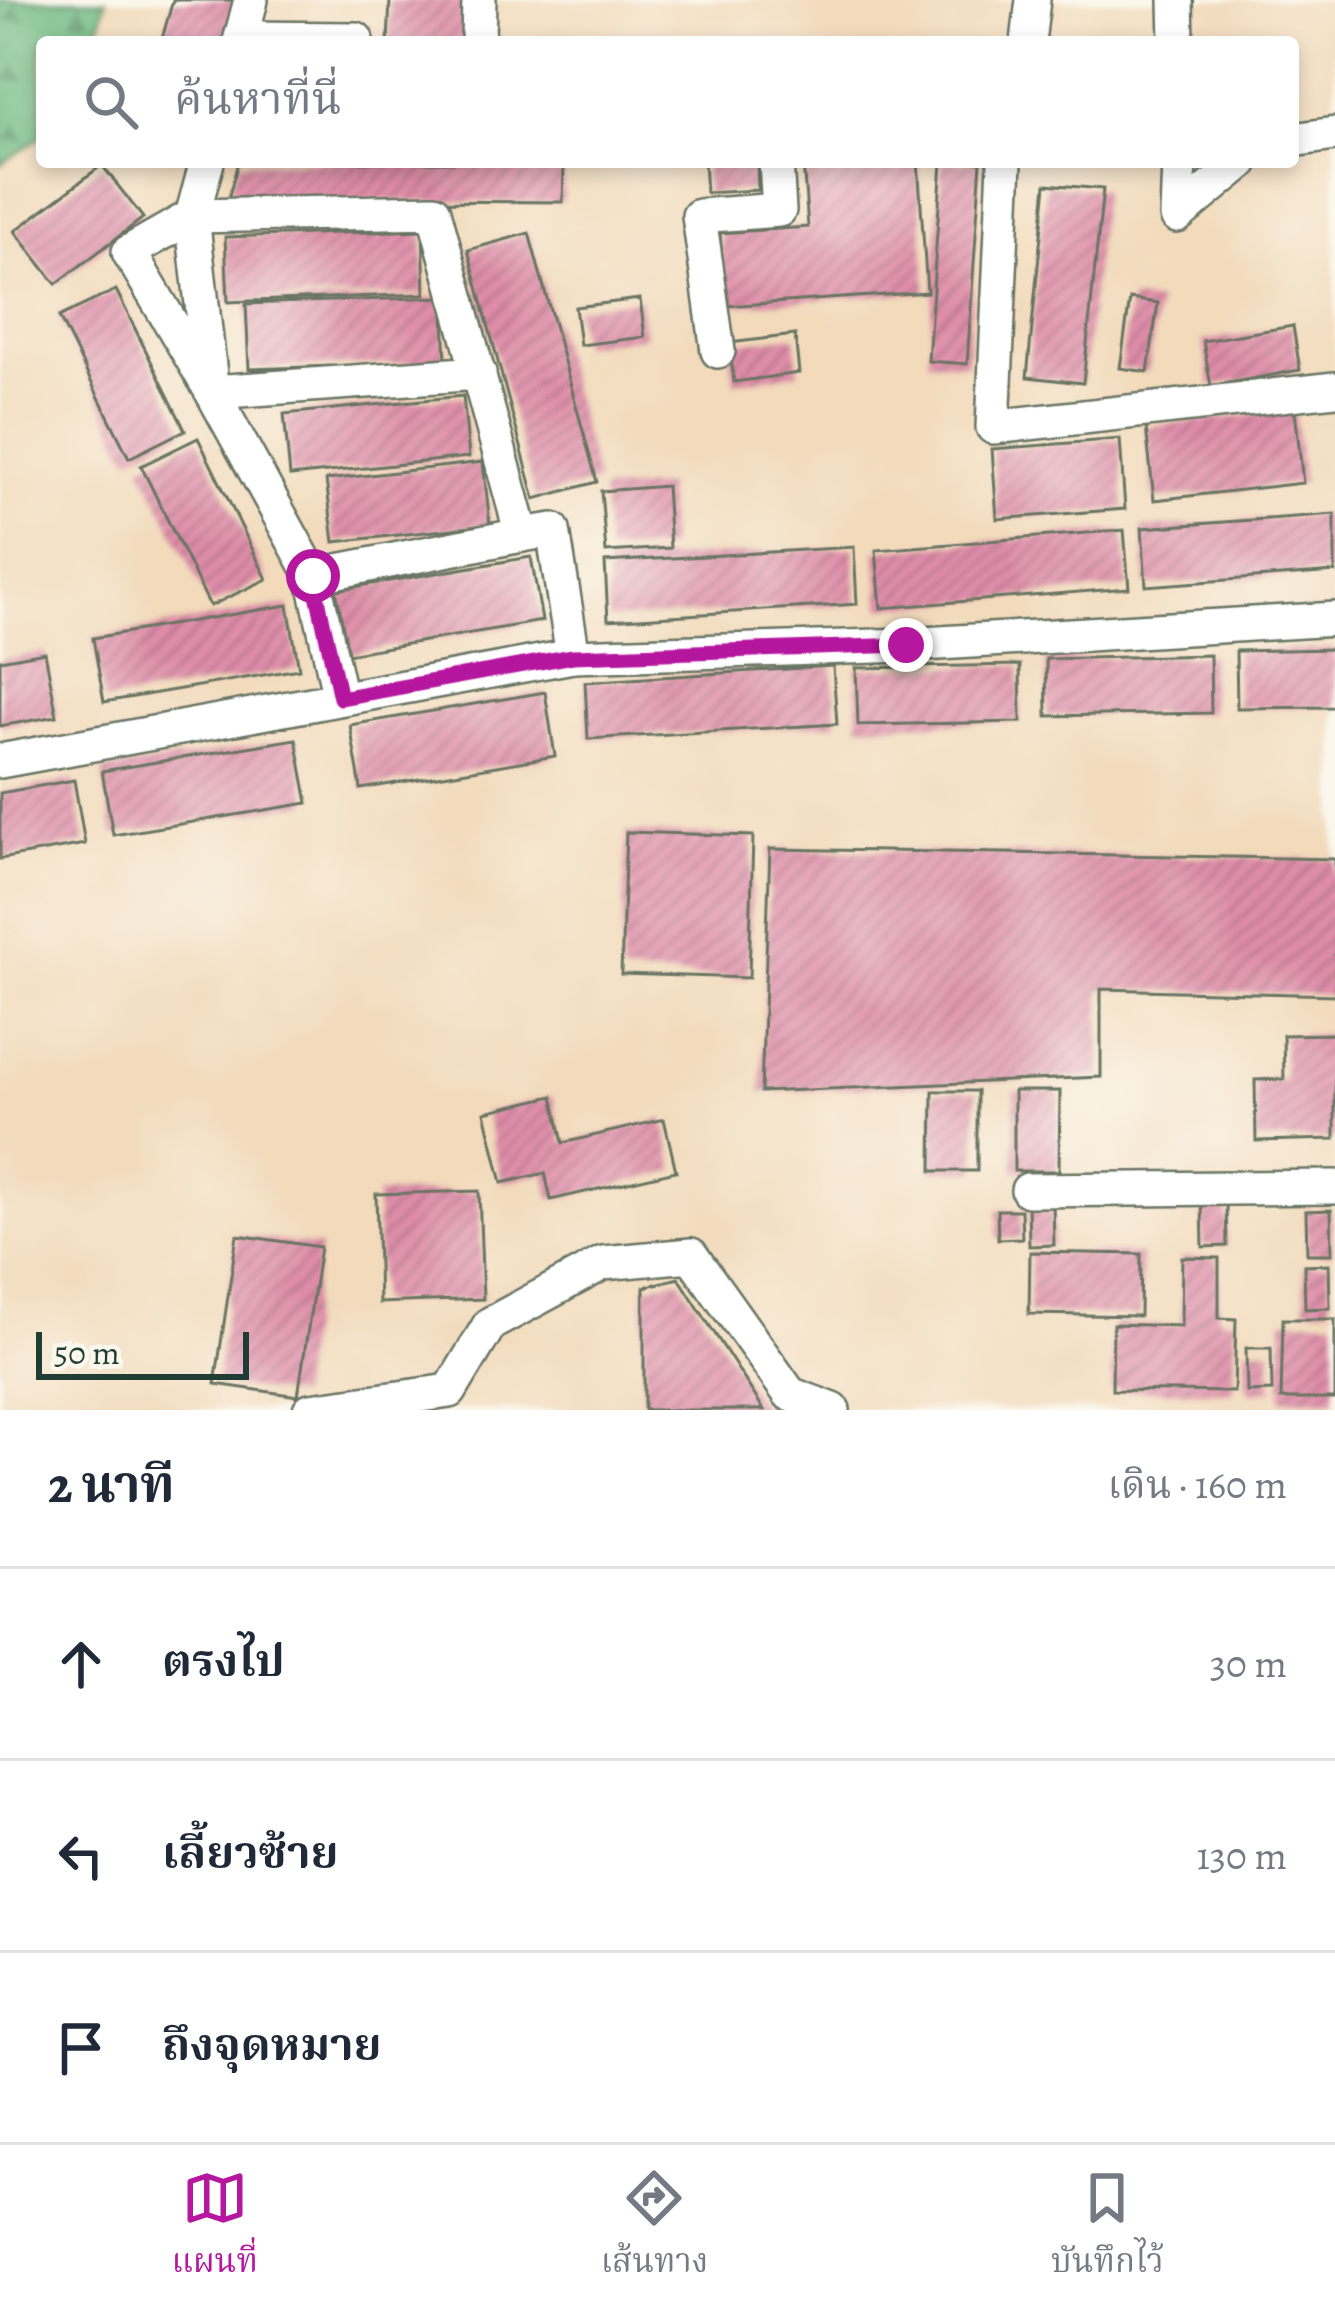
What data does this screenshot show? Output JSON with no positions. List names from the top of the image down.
{
  "scale_bar": "50 m",
  "page": {
    "search": "ค้นหาที่นี่",
    "scale": "50 m",
    "heading": ["2 นาที", "เดิน · 160 m"],
    "list": [
      ["ตรงไป", "30 m"],
      ["เลี้ยวซ้าย", "130 m"],
      "ถึงจุดหมาย"
    ],
    "nav": ["แผนที่", "เส้นทาง", "บันทึกไว้"]
  }
}
